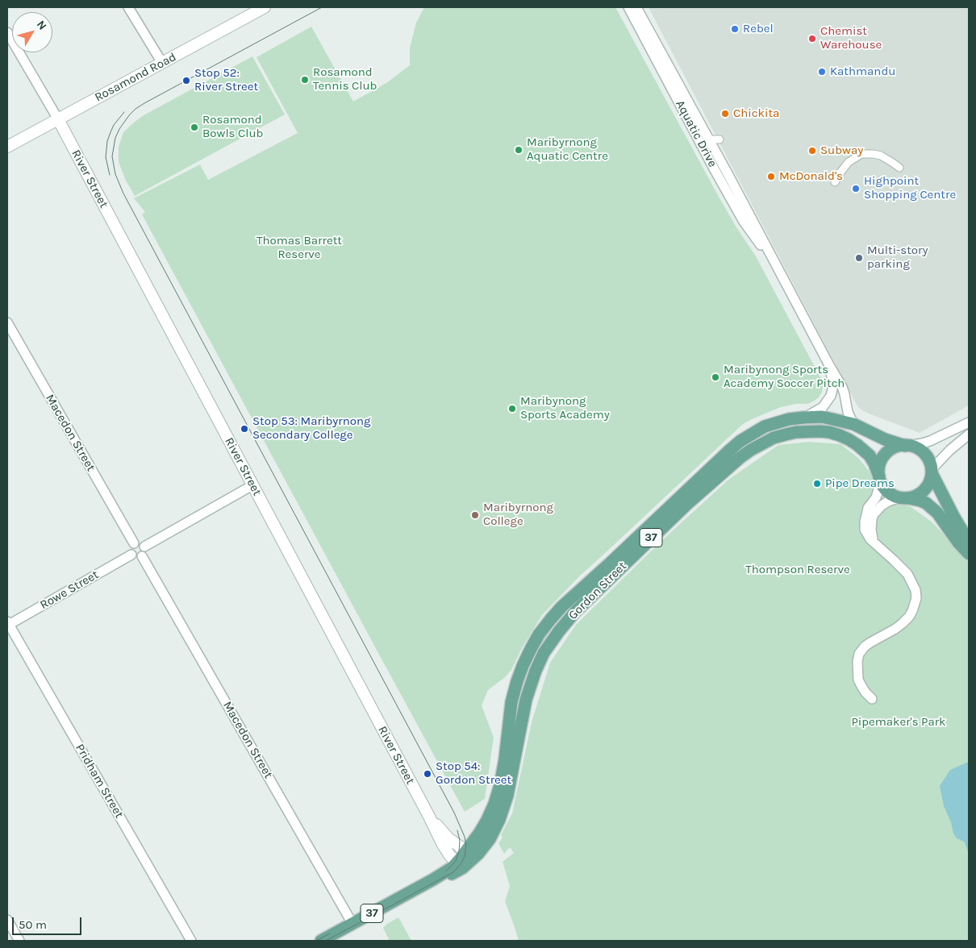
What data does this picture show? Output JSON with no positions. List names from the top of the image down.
{
  "streets": {
    "main road": ["37", "Gordon Street"],
    "street": [
      "Rosamond Road",
      "Aquatic Drive",
      "River Street",
      "Macedon Street",
      "Rowe Street",
      "Pridham Street"
    ]
  },
  "crossings": [
    ["Rosamond Road", "River Street"],
    ["Aquatic Drive", "Gordon Street"],
    ["River Street", "Gordon Street"],
    ["Macedon Street", "Rowe Street"],
    ["Macedon Street", "Gordon Street"],
    ["37", "Gordon Street"],
    ["Rowe Street", "Pridham Street"]
  ],
  "parks": ["Thomas Barrett Reserve", "Thompson Reserve", "Pipemaker's Park"],
  "places": [
    "Rebel",
    "Chemist Warehouse",
    "Kathmandu",
    "Rosamond Tennis Club",
    "Stop 52: River Street",
    "Chickita",
    "Rosamond Bowls Club",
    "Maribyrnong Aquatic Centre",
    "Subway",
    "McDonald's",
    "Highpoint Shopping Centre",
    "Multi-story parking",
    "Maribynong Sports Academy Soccer Pitch",
    "Maribynong Sports Academy",
    "Stop 53: Maribyrnong Secondary College",
    "Pipe Dreams",
    "Maribyrnong College",
    "Stop 54: Gordon Street"
  ],
  "scale_bar": "50 m",
  "north": "top right"
}
